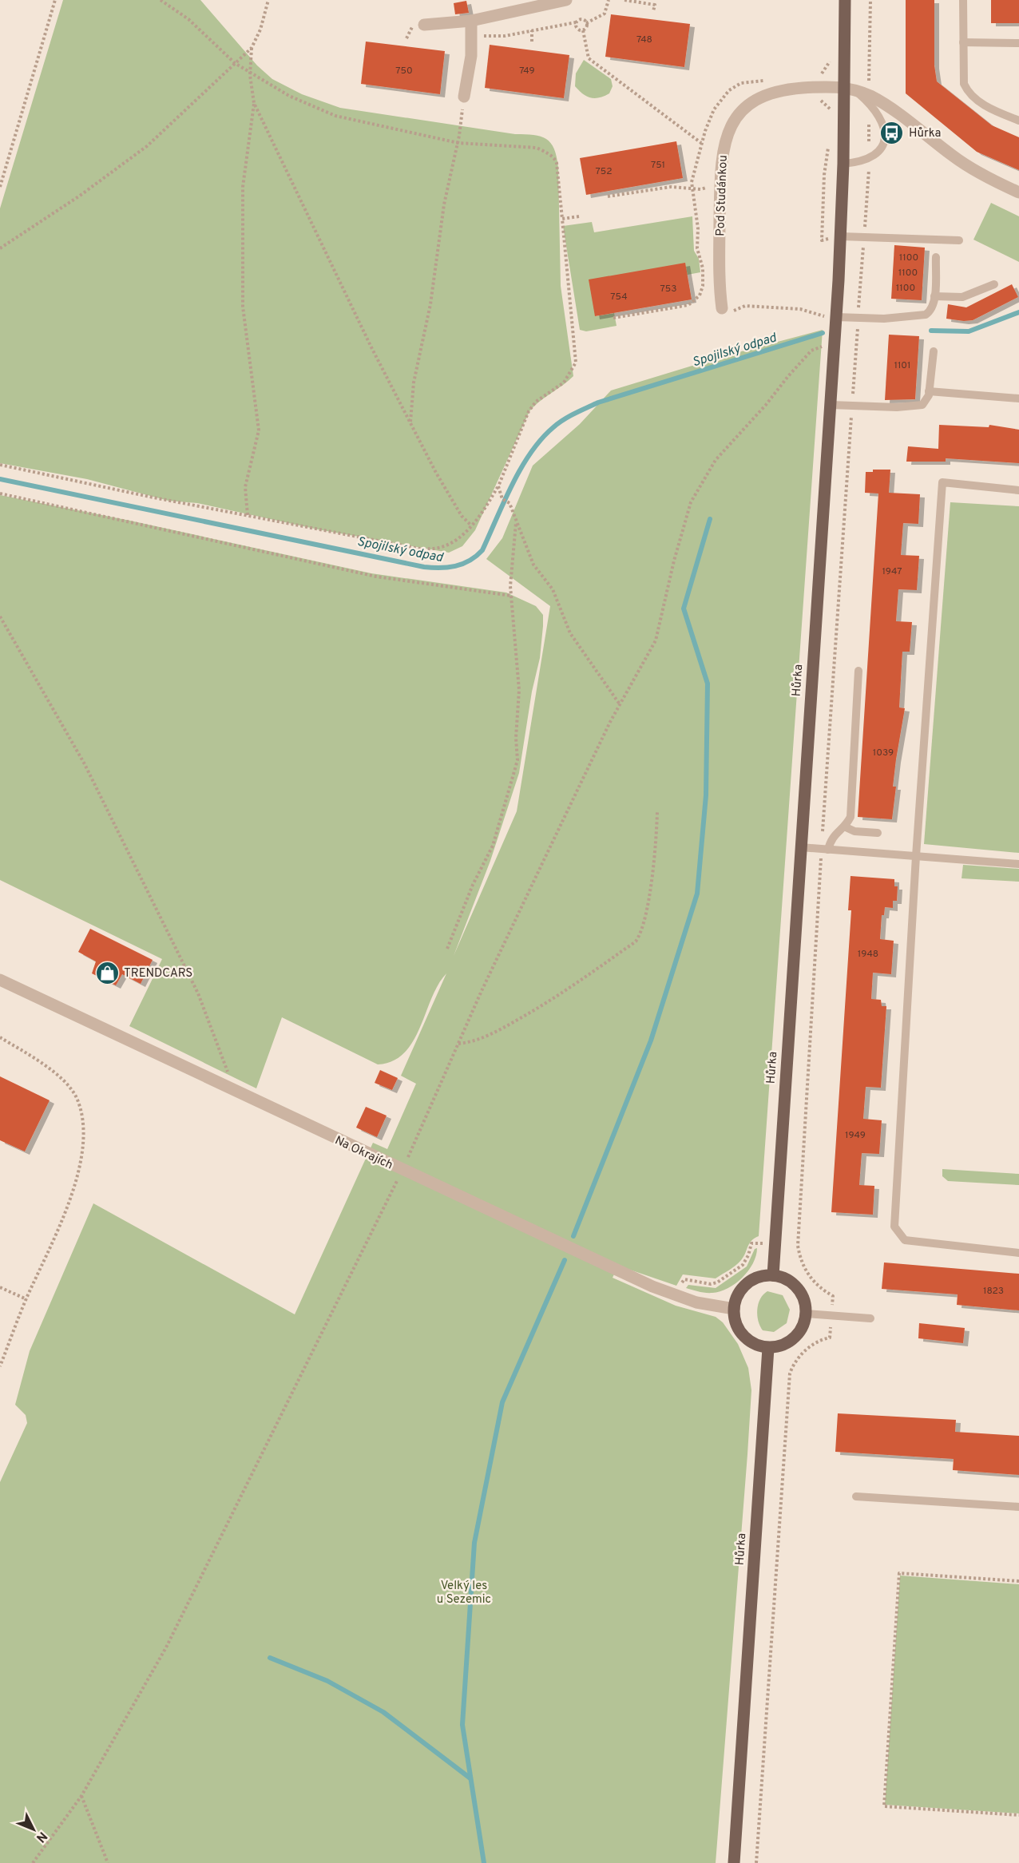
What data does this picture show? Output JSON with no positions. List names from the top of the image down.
{
  "streets": {
    "main road": ["Hůrka"],
    "street": ["Pod Studánkou", "Na Okrajích"]
  },
  "crossings": [
    ["Pod Studánkou", "Hůrka"],
    ["Hůrka", "Na Okrajích"]
  ],
  "water": ["Spojilský odpad"],
  "parks": ["Velký les u Sezemic"],
  "places": {
    "bus stop": ["Hůrka"],
    "shop": ["TRENDCARS"]
  },
  "house_numbers": [
    "748",
    "750",
    "749",
    "751",
    "752",
    "1100",
    "1100",
    "1100",
    "753",
    "754",
    "1101",
    "1947",
    "1039",
    "1948",
    "1949",
    "1823"
  ],
  "north": "bottom right"
}
